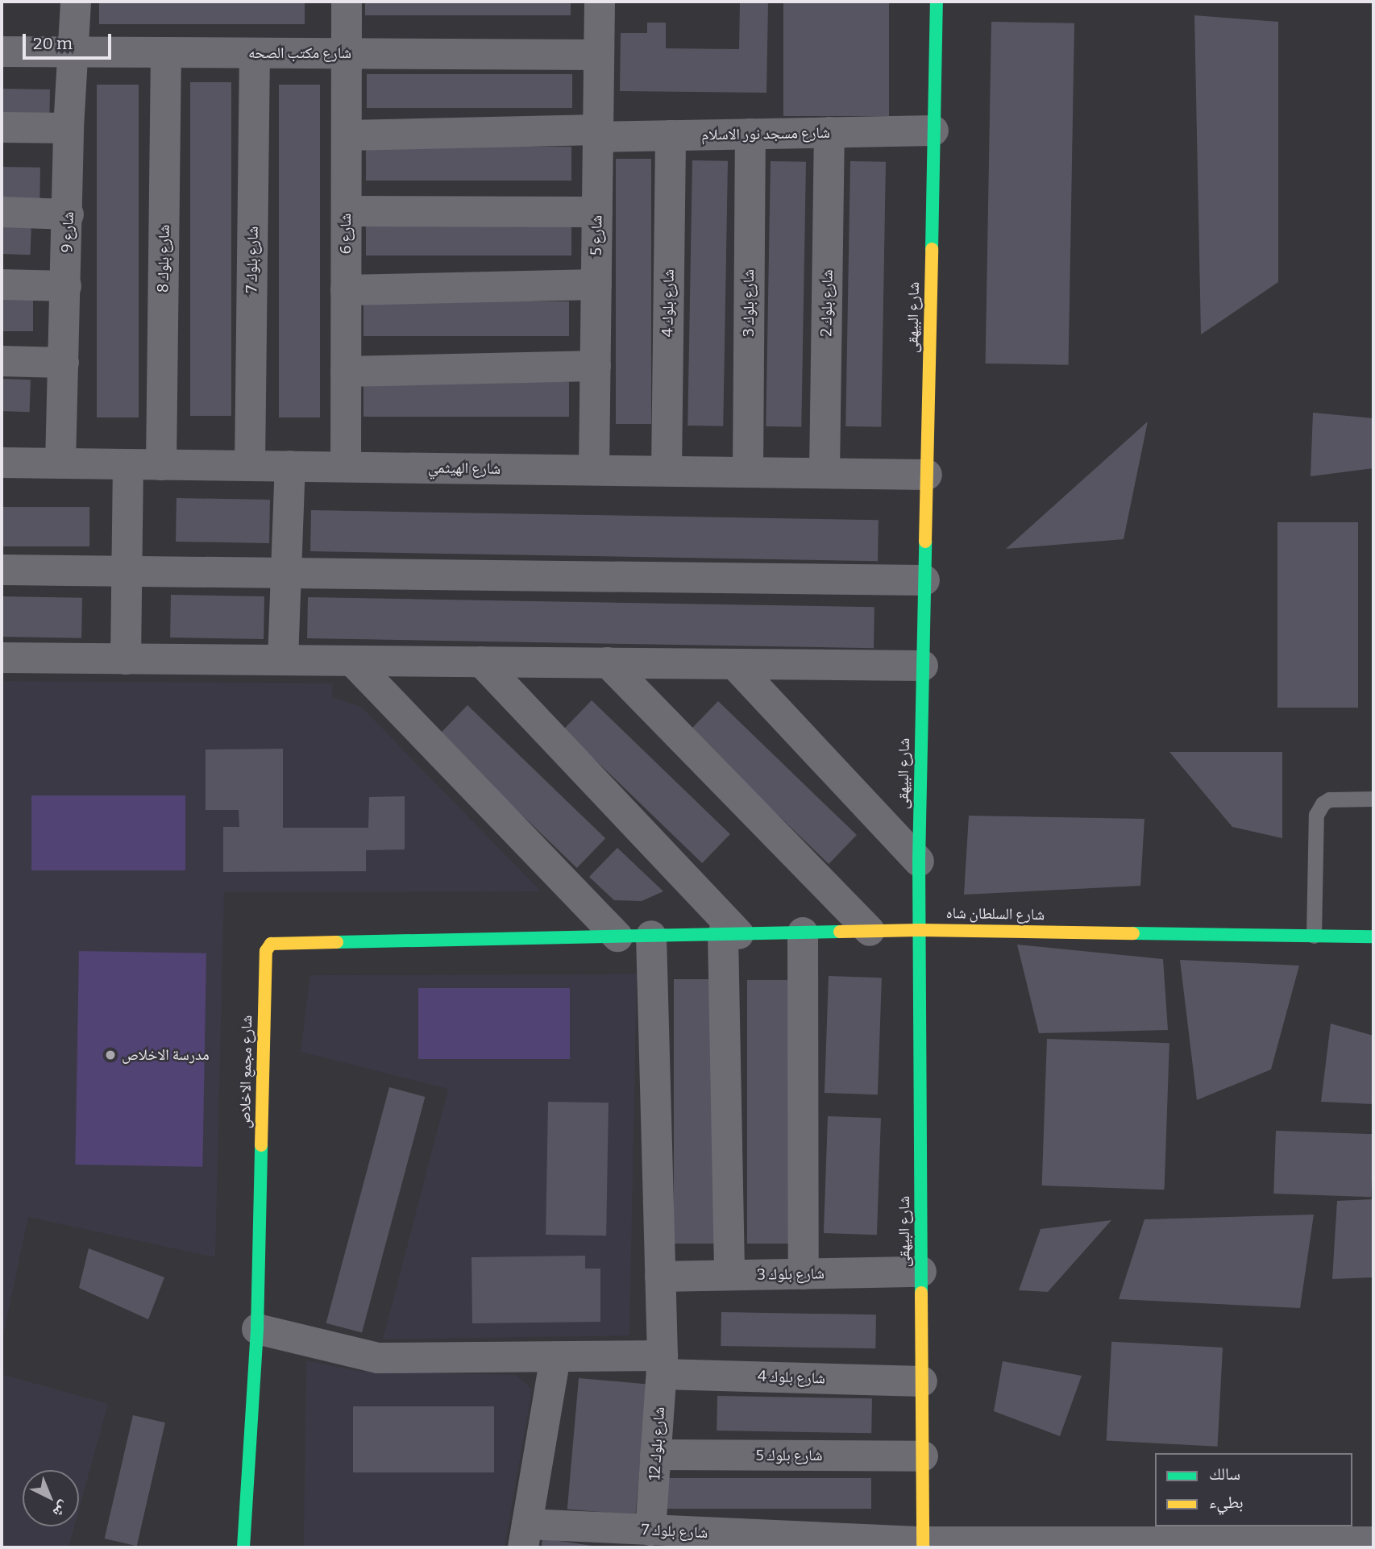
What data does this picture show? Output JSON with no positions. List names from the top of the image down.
{
  "streets": {
    "street": [
      "شارع مكتب الصحه",
      "شارع مسجد نور الاسلام",
      "شارع 9",
      "شارع 6",
      "شارع 5",
      "شارع بلوك 8",
      "شارع بلوك 7",
      "شارع بلوك 4",
      "شارع بلوك 3",
      "شارع بلوك 2",
      "شارع البيهقى",
      "شارع الهيثمي",
      "شارع السلطان شاه",
      "شارع مجمع الاخلاص",
      "شارع بلوك 12",
      "شارع بلوك 5"
    ]
  },
  "crossings": [
    ["شارع مكتب الصحه", "شارع 9"],
    ["شارع مكتب الصحه", "شارع 6"],
    ["شارع مكتب الصحه", "شارع 5"],
    ["شارع مكتب الصحه", "شارع بلوك 8"],
    ["شارع مكتب الصحه", "شارع بلوك 7"],
    ["شارع مسجد نور الاسلام", "شارع 6"],
    ["شارع مسجد نور الاسلام", "شارع 5"],
    ["شارع مسجد نور الاسلام", "شارع بلوك 4"],
    ["شارع مسجد نور الاسلام", "شارع بلوك 3"],
    ["شارع مسجد نور الاسلام", "شارع بلوك 2"],
    ["شارع مسجد نور الاسلام", "شارع البيهقى"],
    ["شارع 9", "شارع الهيثمي"],
    ["شارع 6", "شارع الهيثمي"],
    ["شارع 5", "شارع الهيثمي"],
    ["شارع بلوك 8", "شارع الهيثمي"],
    ["شارع بلوك 7", "شارع البيهقى"],
    ["شارع بلوك 7", "شارع الهيثمي"],
    ["شارع بلوك 7", "شارع بلوك 12"],
    ["شارع بلوك 4", "شارع البيهقى"],
    ["شارع بلوك 4", "شارع الهيثمي"],
    ["شارع بلوك 4", "شارع مجمع الاخلاص"],
    ["شارع بلوك 4", "شارع بلوك 12"],
    ["شارع بلوك 3", "شارع البيهقى"],
    ["شارع بلوك 3", "شارع الهيثمي"],
    ["شارع بلوك 3", "شارع بلوك 12"],
    ["شارع بلوك 2", "شارع الهيثمي"],
    ["شارع البيهقى", "شارع الهيثمي"],
    ["شارع البيهقى", "شارع السلطان شاه"],
    ["شارع البيهقى", "شارع بلوك 5"],
    ["شارع السلطان شاه", "شارع مجمع الاخلاص"],
    ["شارع السلطان شاه", "شارع بلوك 12"],
    ["شارع بلوك 12", "شارع بلوك 5"]
  ],
  "places": ["مدرسة الاخلاص"],
  "legend": ["سالك", "بطيء"],
  "scale_bar": "20 m",
  "north": "bottom right"
}
